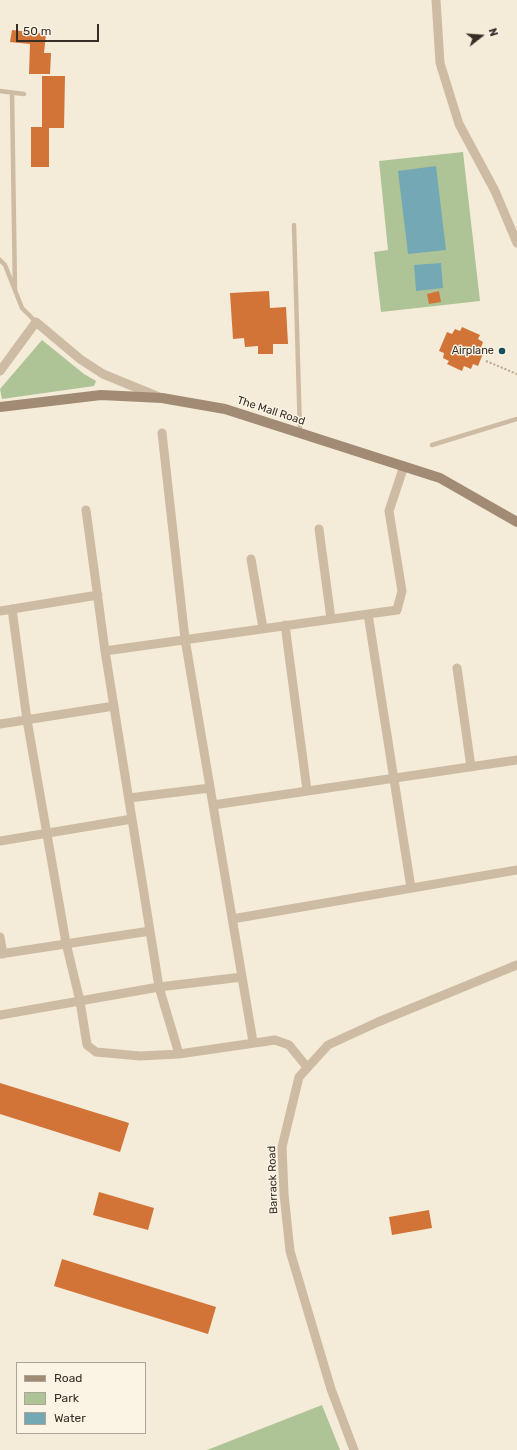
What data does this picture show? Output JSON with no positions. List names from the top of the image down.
{
  "streets": {
    "street": ["The Mall Road", "Barrack Road"]
  },
  "places": ["Airplane"],
  "legend": ["Road", "Park", "Water"],
  "scale_bar": "50 m",
  "north": "right"
}
